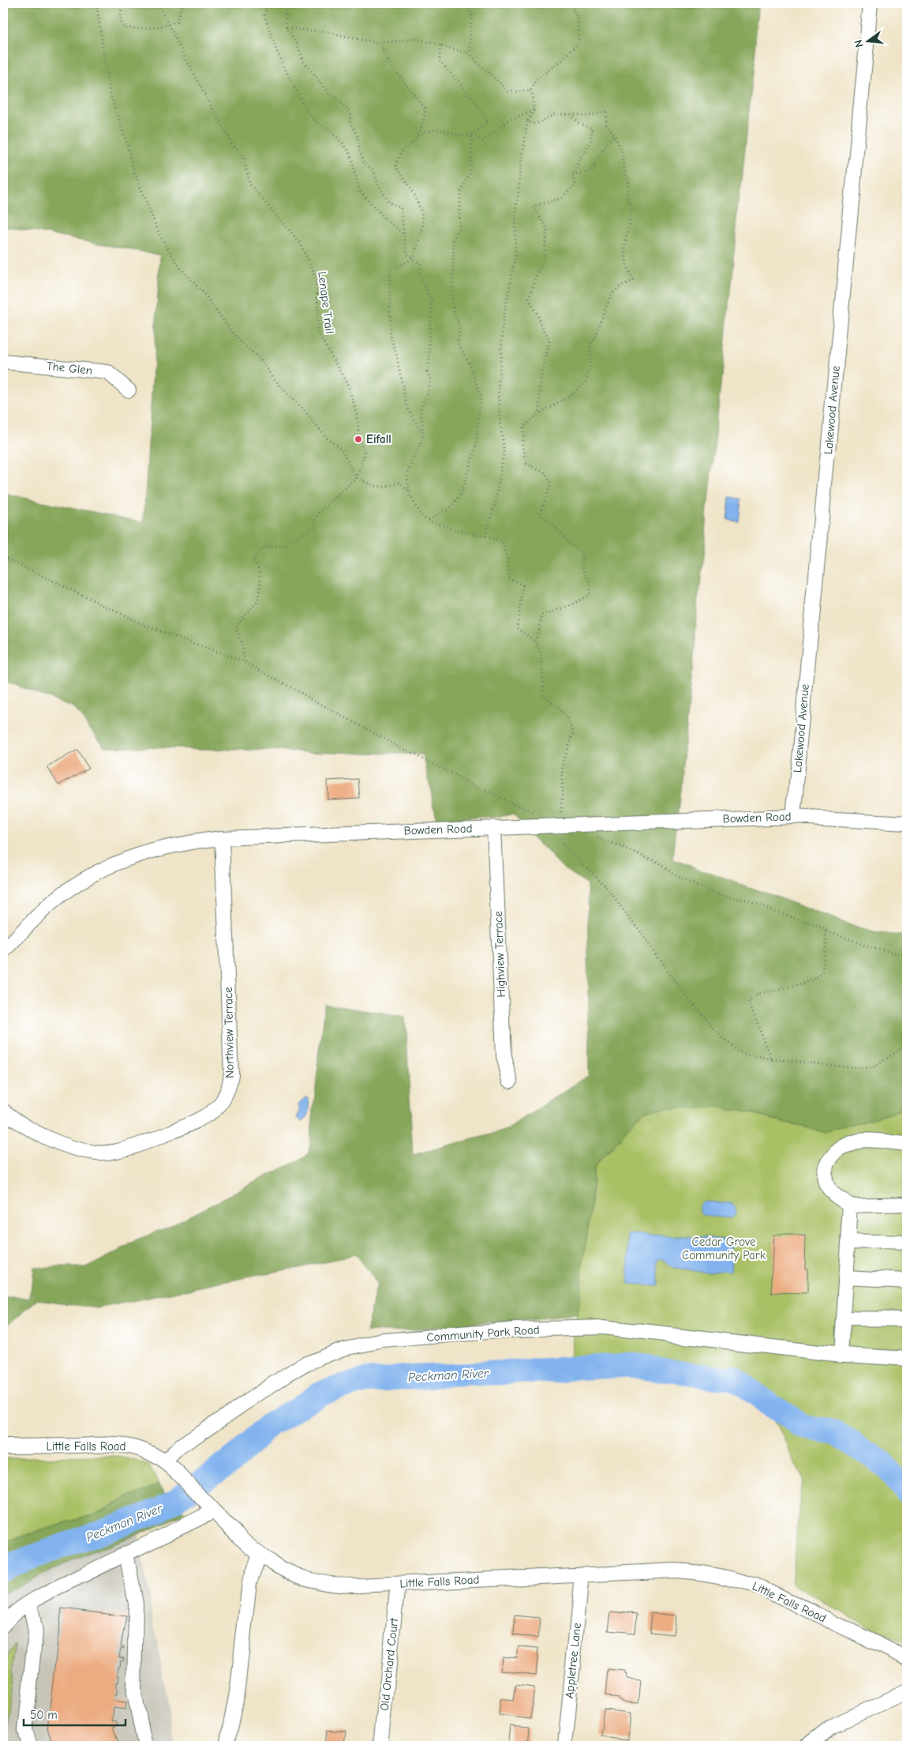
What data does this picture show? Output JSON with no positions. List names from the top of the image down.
{
  "streets": {
    "street": [
      "The Glen",
      "Lakewood Avenue",
      "Bowden Road",
      "Highview Terrace",
      "Northview Terrace",
      "Community Park Road",
      "Little Falls Road",
      "Appletree Lane",
      "Old Orchard Court"
    ],
    "path": ["Lenape Trail"]
  },
  "crossings": [
    ["Lakewood Avenue", "Bowden Road"],
    ["Bowden Road", "Highview Terrace"],
    ["Bowden Road", "Northview Terrace"],
    ["Community Park Road", "Little Falls Road"],
    ["Little Falls Road", "Appletree Lane"],
    ["Little Falls Road", "Old Orchard Court"]
  ],
  "water": ["Peckman River"],
  "parks": ["Cedar Grove Community Park"],
  "places": ["Eifall"],
  "scale_bar": "50 m",
  "north": "left"
}
